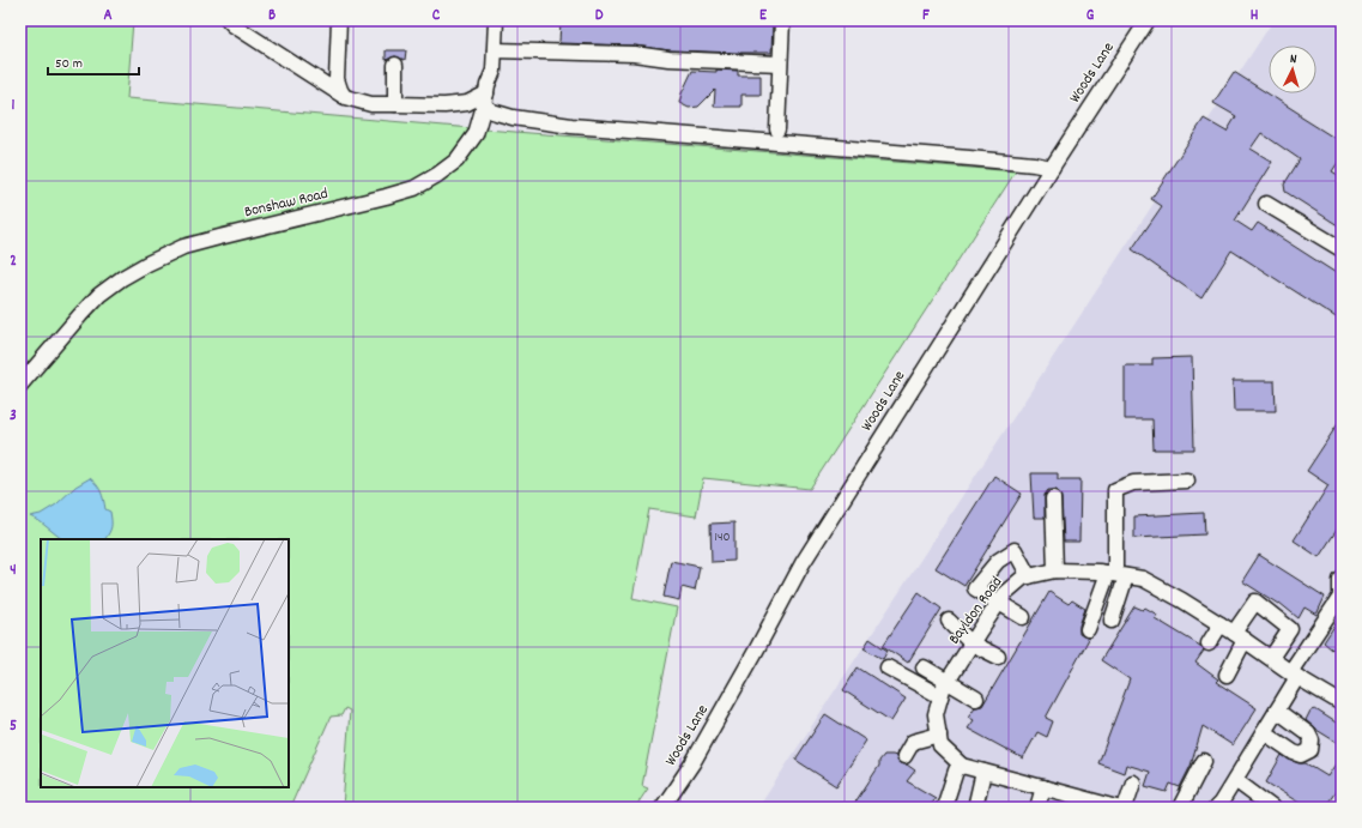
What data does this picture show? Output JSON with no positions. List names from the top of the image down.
{
  "streets": {
    "street": ["Woods Lane", "Bonshaw Road", "Bayldon Road"]
  },
  "house_numbers": ["140"],
  "scale_bar": "50 m",
  "north": "top",
  "grid": {
    "columns": [
      "A",
      "B",
      "C",
      "D",
      "E",
      "F",
      "G",
      "H"
    ],
    "rows": [
      "1",
      "2",
      "3",
      "4",
      "5"
    ]
  }
}
